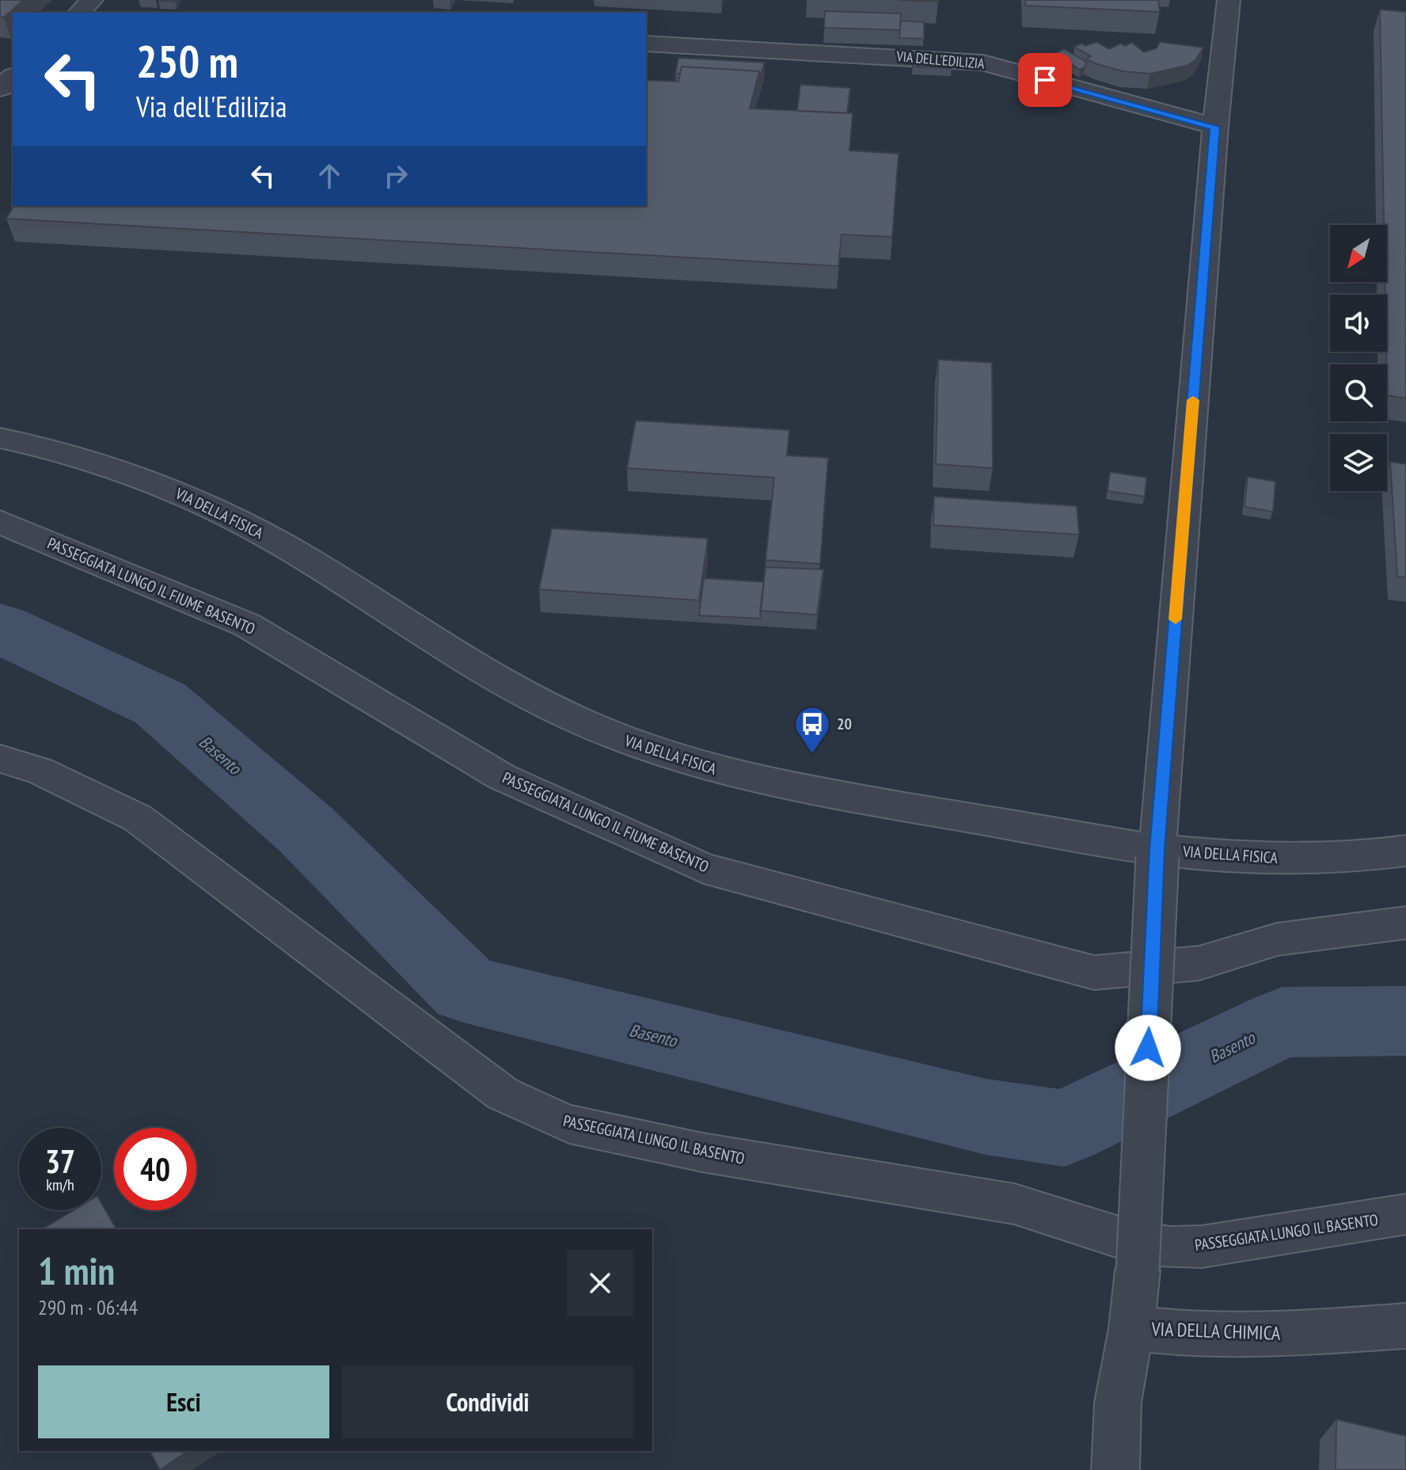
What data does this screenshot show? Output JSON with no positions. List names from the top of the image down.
{
  "streets": {
    "street": [
      "VIA DELL'EDILIZIA",
      "VIA DELLA FISICA",
      "PASSEGGIATA LUNGO IL FIUME BASENTO",
      "PASSEGGIATA LUNGO IL BASENTO",
      "VIA DELLA CHIMICA"
    ]
  },
  "water": ["Basento"],
  "places": {
    "bus stop": ["20"]
  },
  "north": "bottom left",
  "page": {
    "turn": ["250 m", "Via dell'Edilizia"],
    "speed": "37 km/h",
    "limit": "40",
    "heading": ["1 min", "290 m · 06:44"],
    "buttons": ["Esci", "Condividi"]
  }
}
